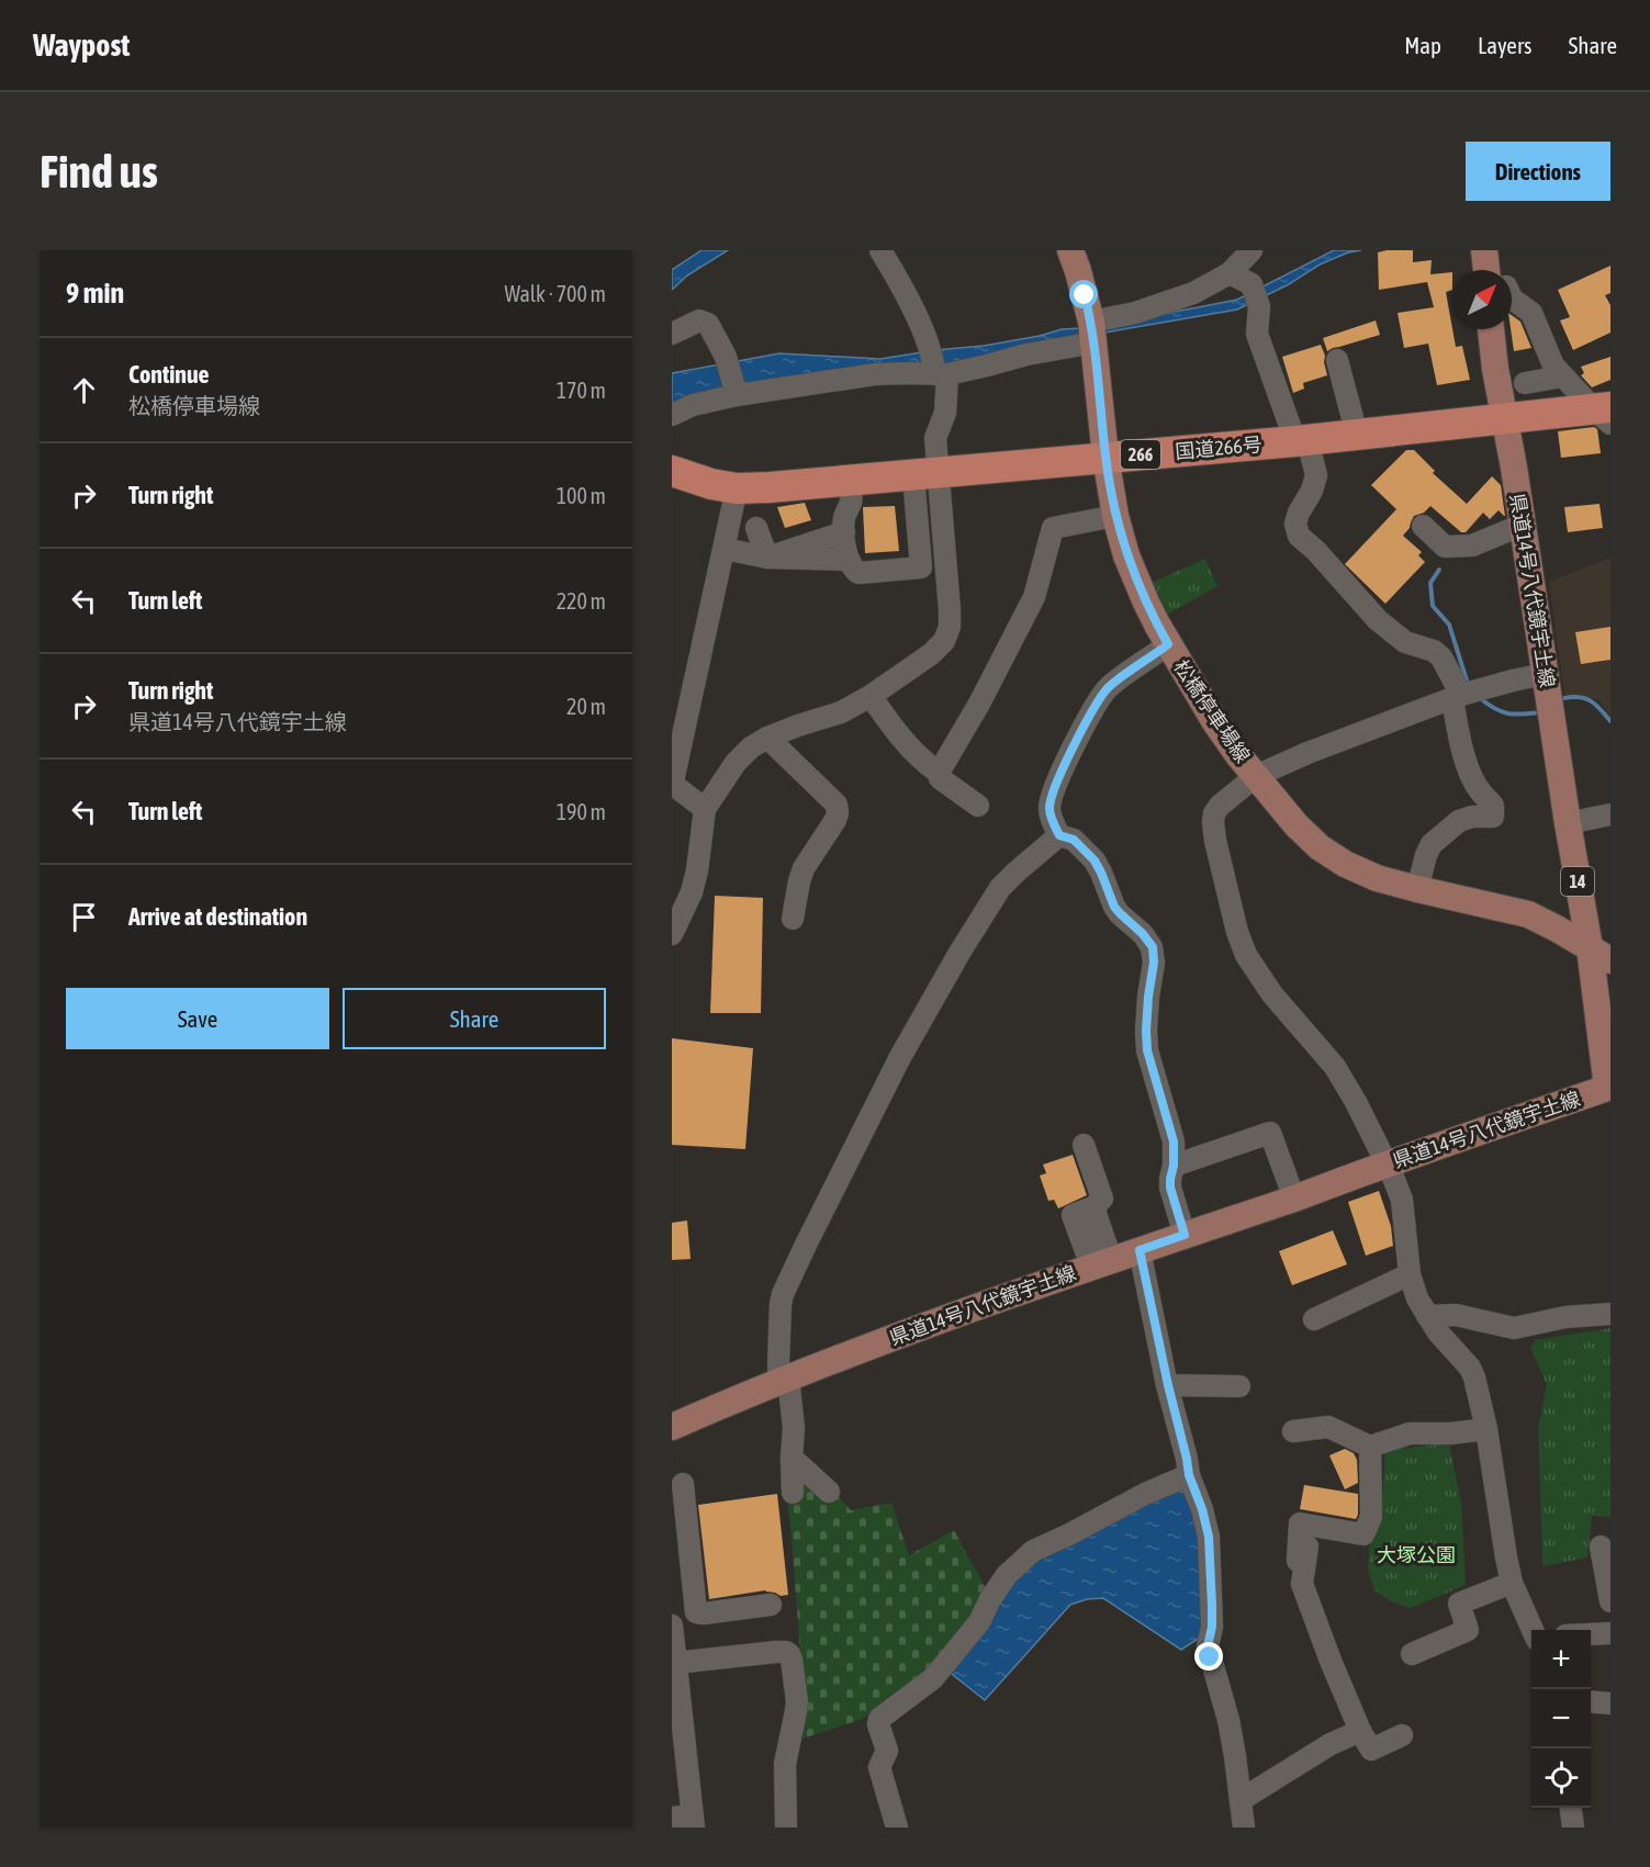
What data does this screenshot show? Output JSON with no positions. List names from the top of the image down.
{
  "streets": {
    "highway": ["国道266号", "266"],
    "main road": ["県道14号八代鏡宇土線", "松橋停車場線", "14"]
  },
  "crossings": [
    ["国道266号", "県道14号八代鏡宇土線"],
    ["国道266号", "松橋停車場線"],
    ["県道14号八代鏡宇土線", "松橋停車場線"]
  ],
  "parks": ["大塚公園"],
  "north": "top right",
  "page": {
    "header": "Waypost",
    "nav": ["Map", "Layers", "Share"],
    "buttons": [
      "Directions",
      ["Save", "Share"]
    ],
    "title": "Find us",
    "heading": ["9 min", "Walk · 700 m"],
    "list": [
      ["Continue", "松橋停車場線", "170 m"],
      ["Turn right", "100 m"],
      ["Turn left", "220 m"],
      ["Turn right", "県道14号八代鏡宇土線", "20 m"],
      ["Turn left", "190 m"],
      "Arrive at destination"
    ],
    "map_buttons": ["+", "−"]
  }
}
